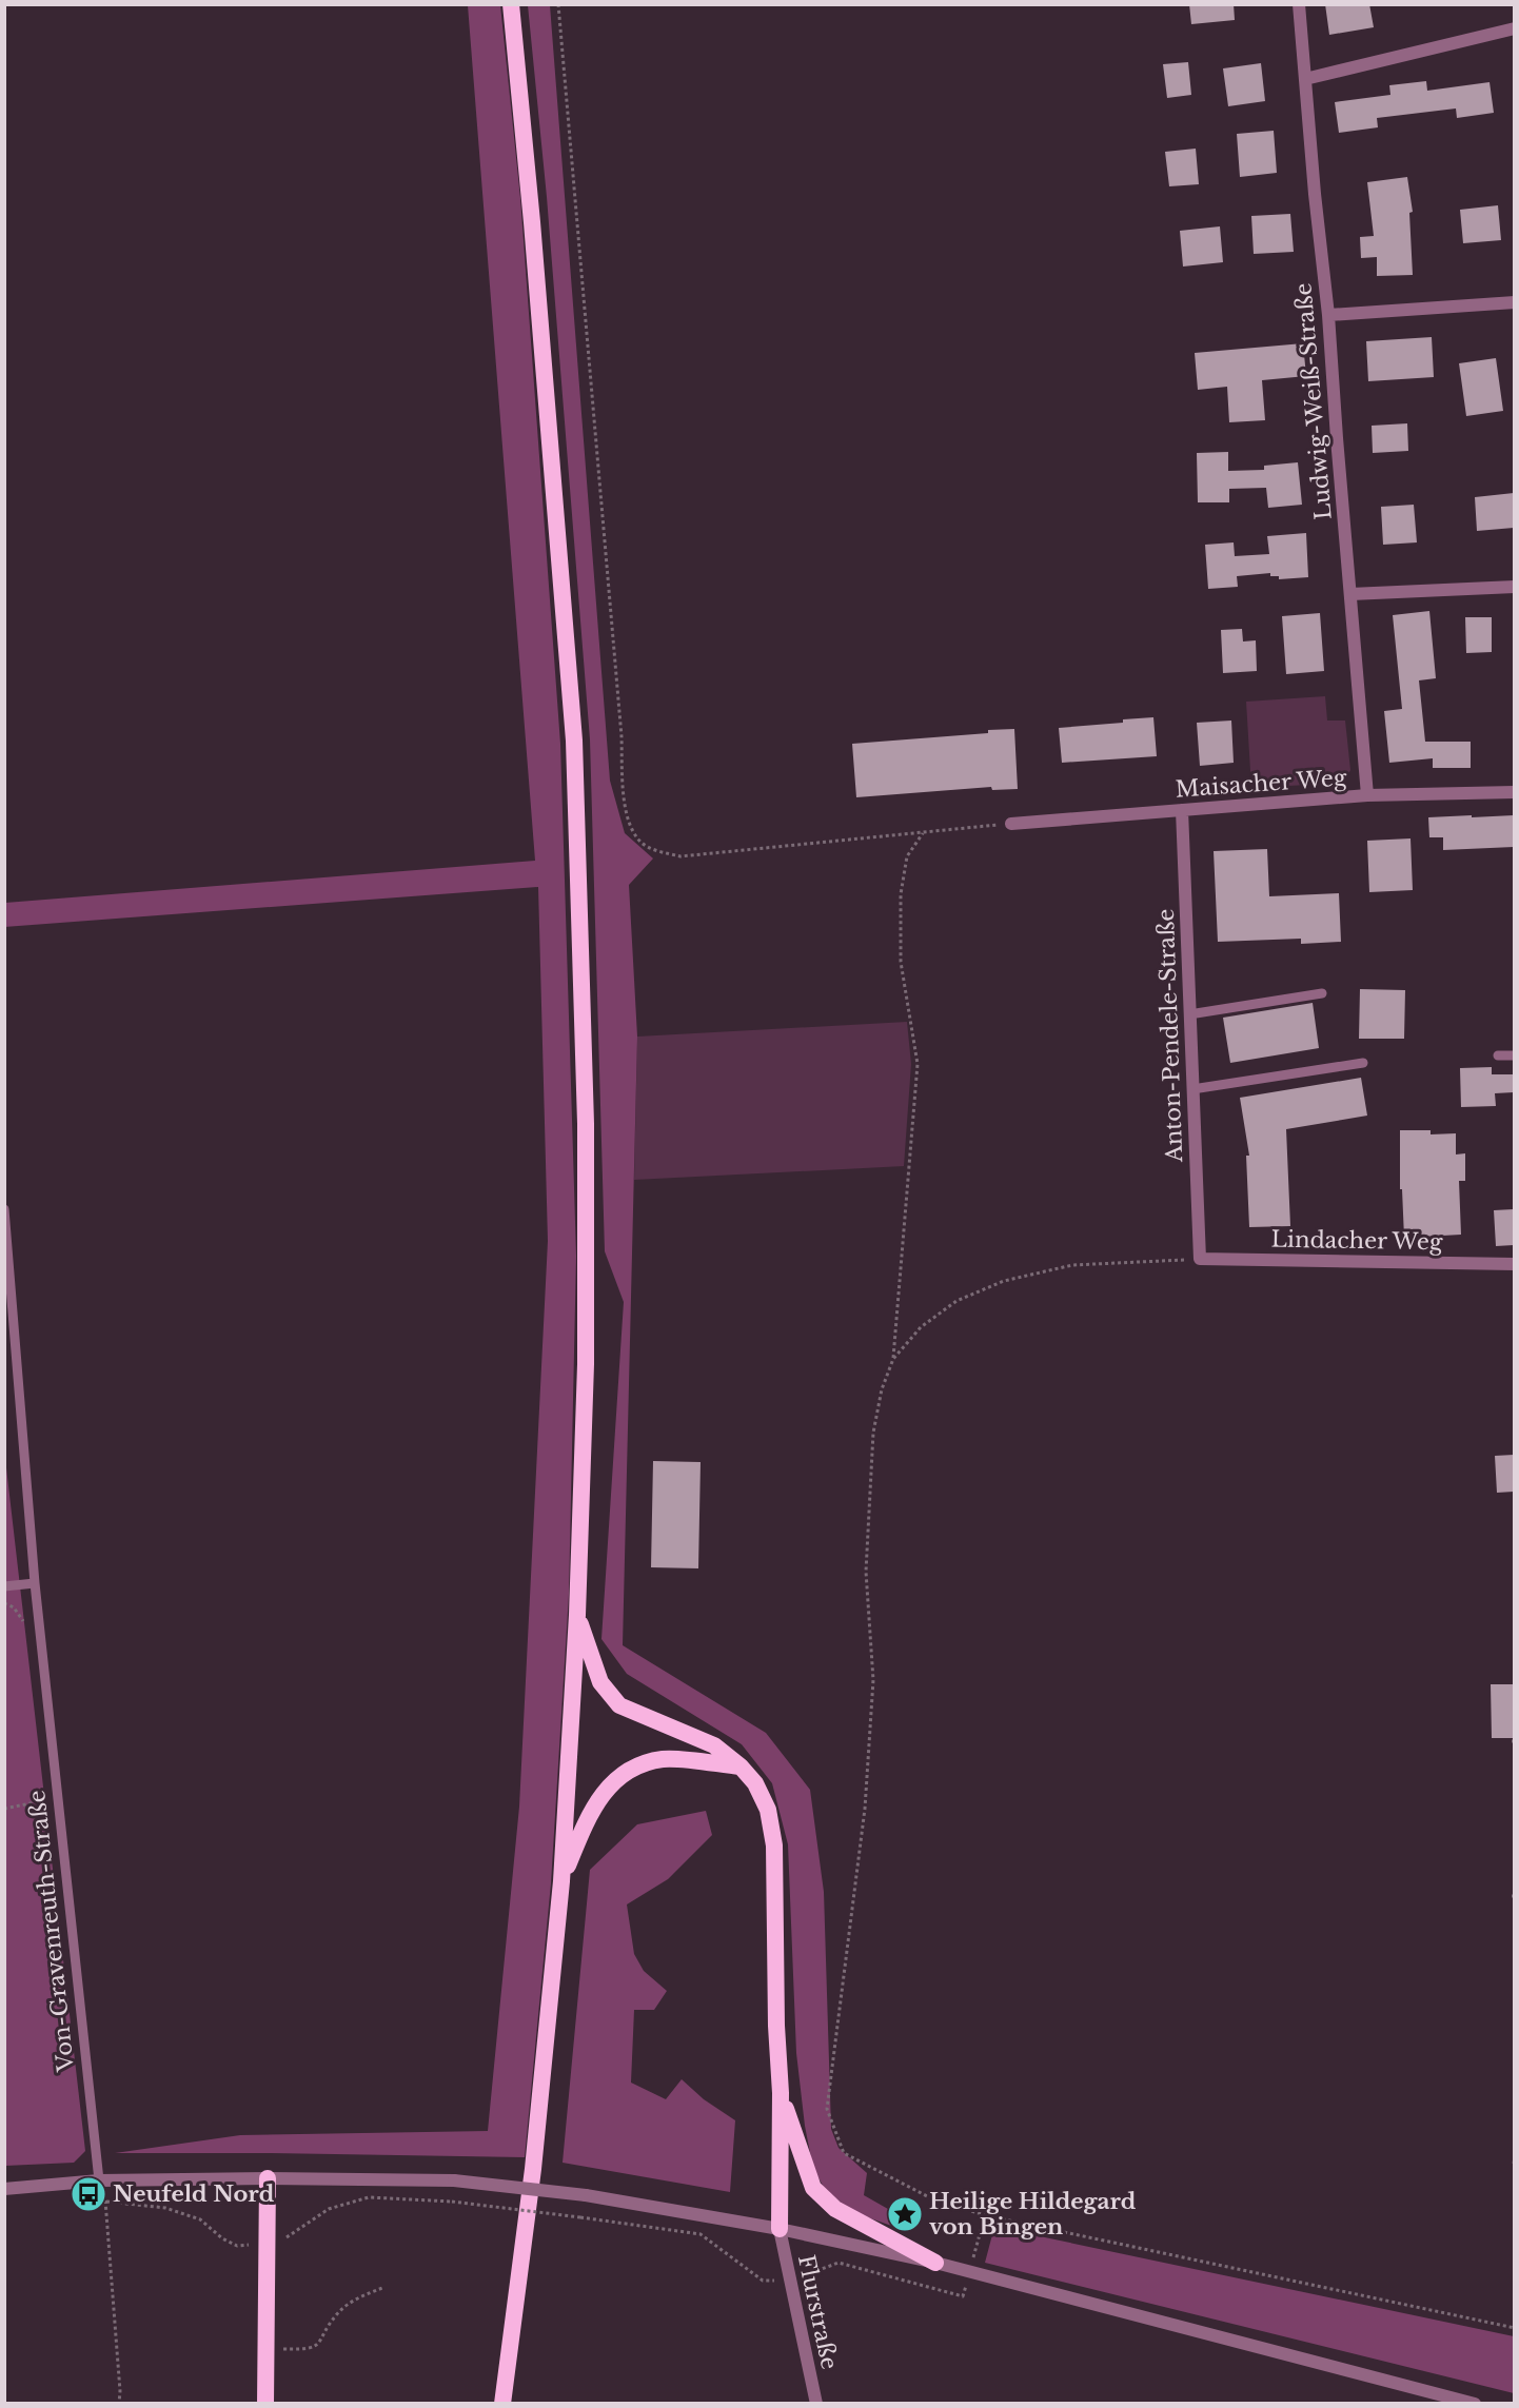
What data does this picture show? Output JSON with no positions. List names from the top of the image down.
{
  "streets": {
    "street": [
      "Ludwig-Weiß-Straße",
      "Maisacher Weg",
      "Anton-Pendele-Straße",
      "Lindacher Weg",
      "Flurstraße"
    ],
    "lane": ["Von-Gravenreuth-Straße"]
  },
  "crossings": [
    ["Ludwig-Weiß-Straße", "Maisacher Weg"],
    ["Maisacher Weg", "Anton-Pendele-Straße"],
    ["Anton-Pendele-Straße", "Lindacher Weg"]
  ],
  "places": {
    "bus stop": ["Neufeld Nord"],
    "place": ["Heilige Hildegard von Bingen"]
  }
}
